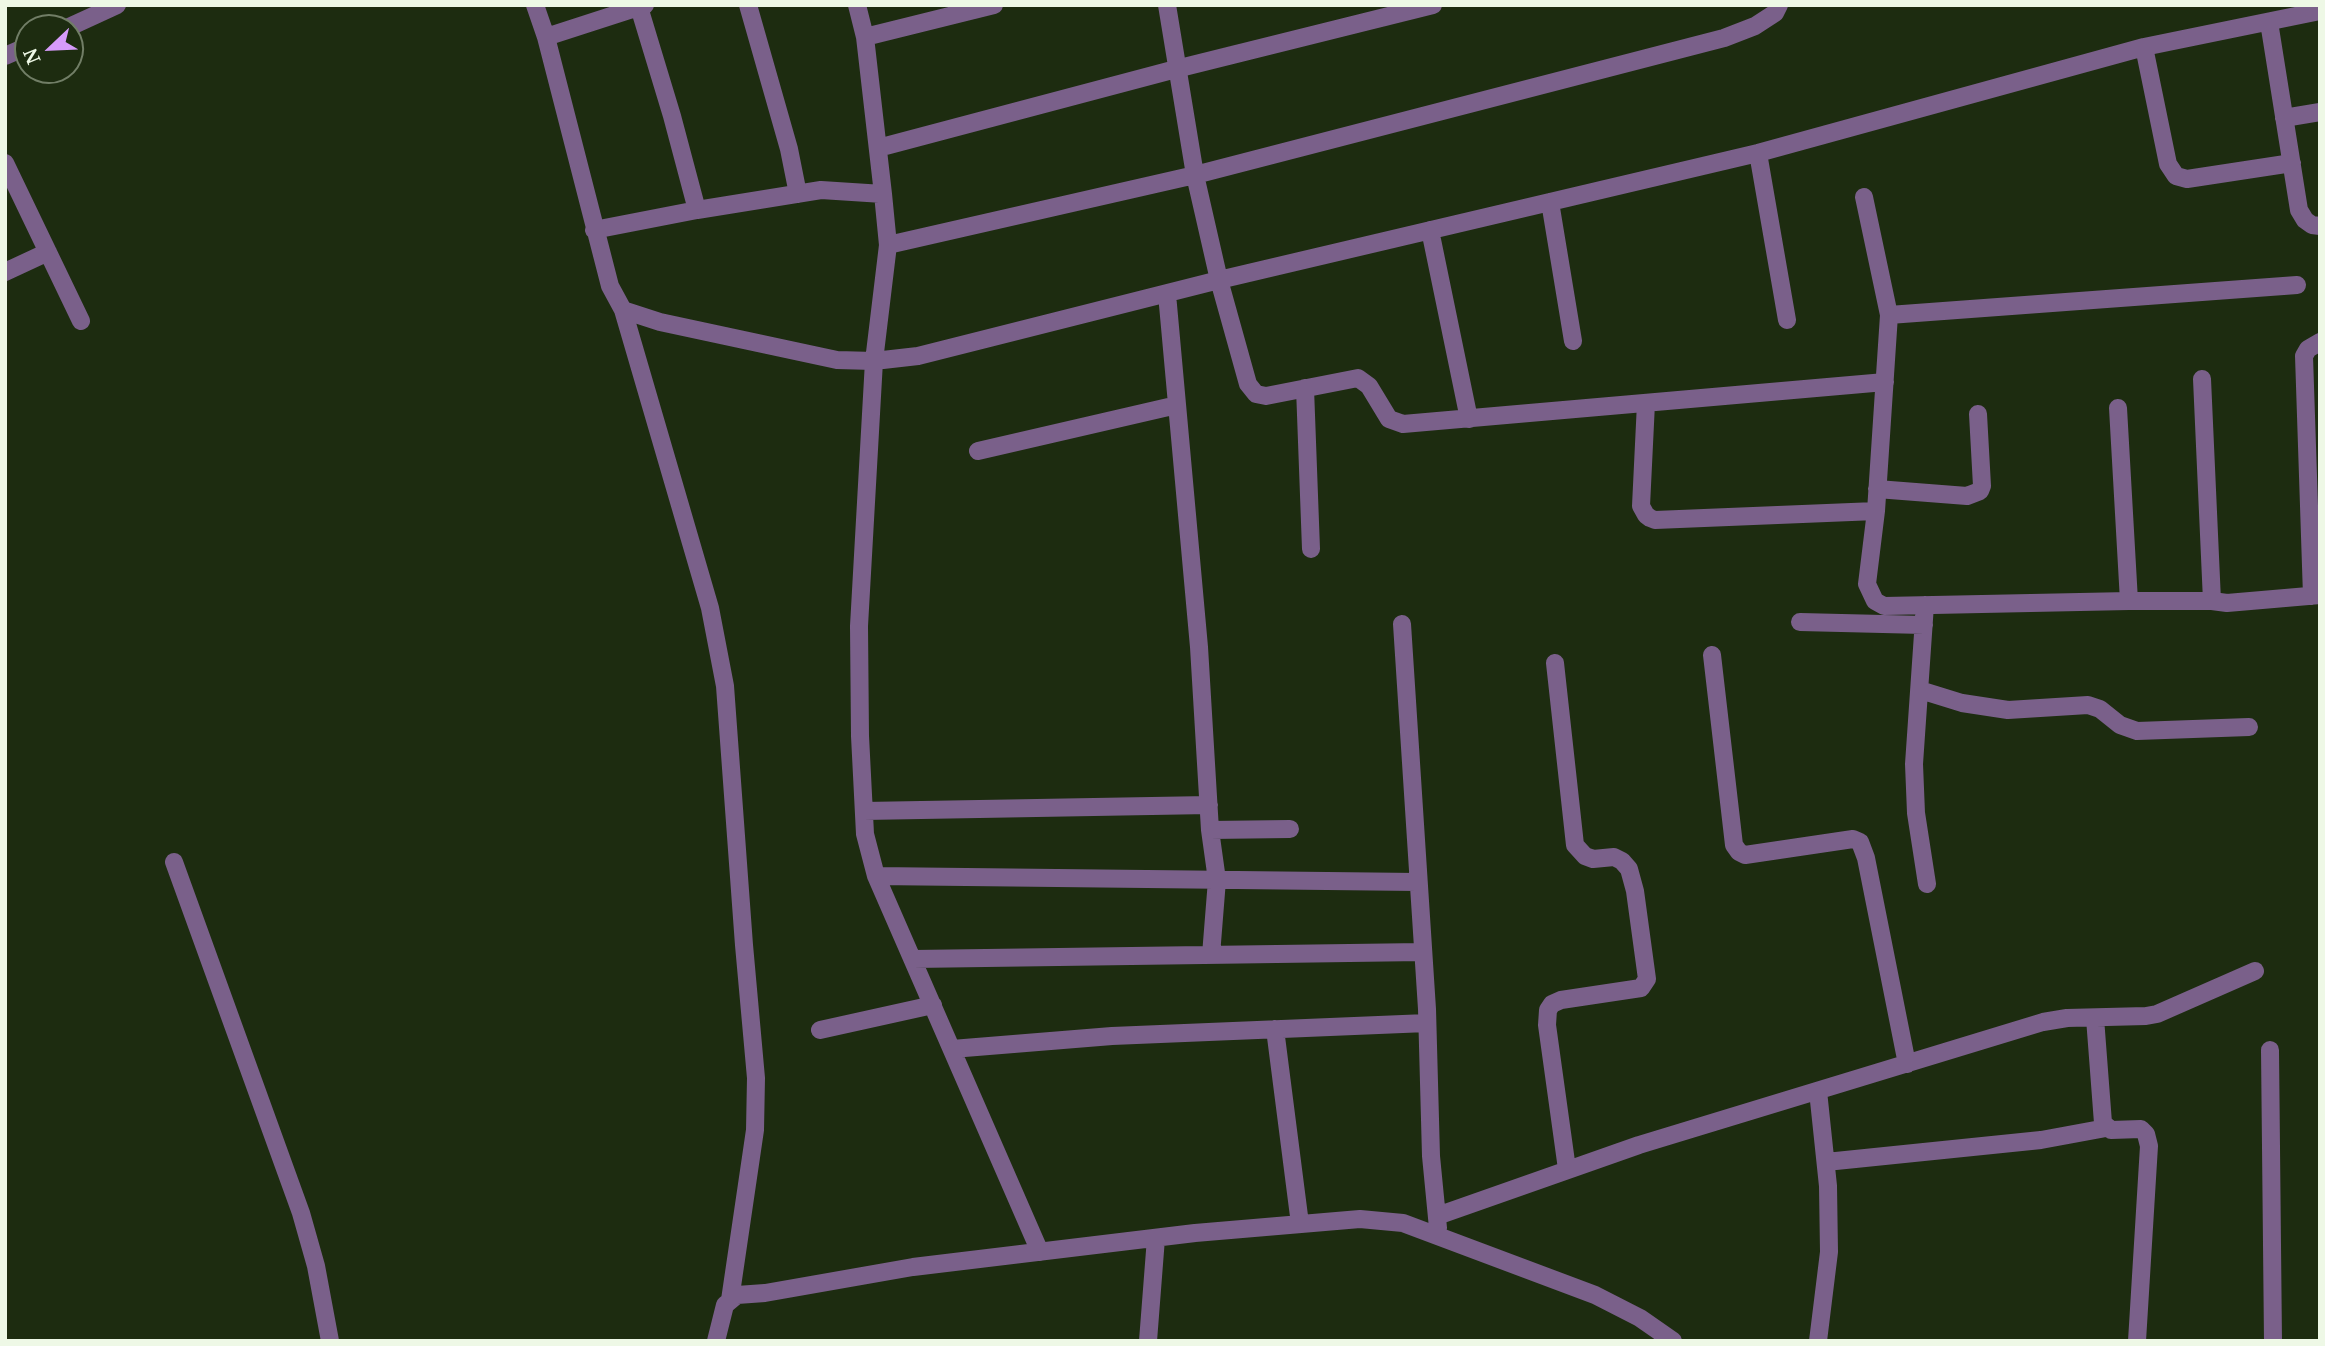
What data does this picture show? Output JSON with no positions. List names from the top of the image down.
{
  "north": "bottom left"
}
